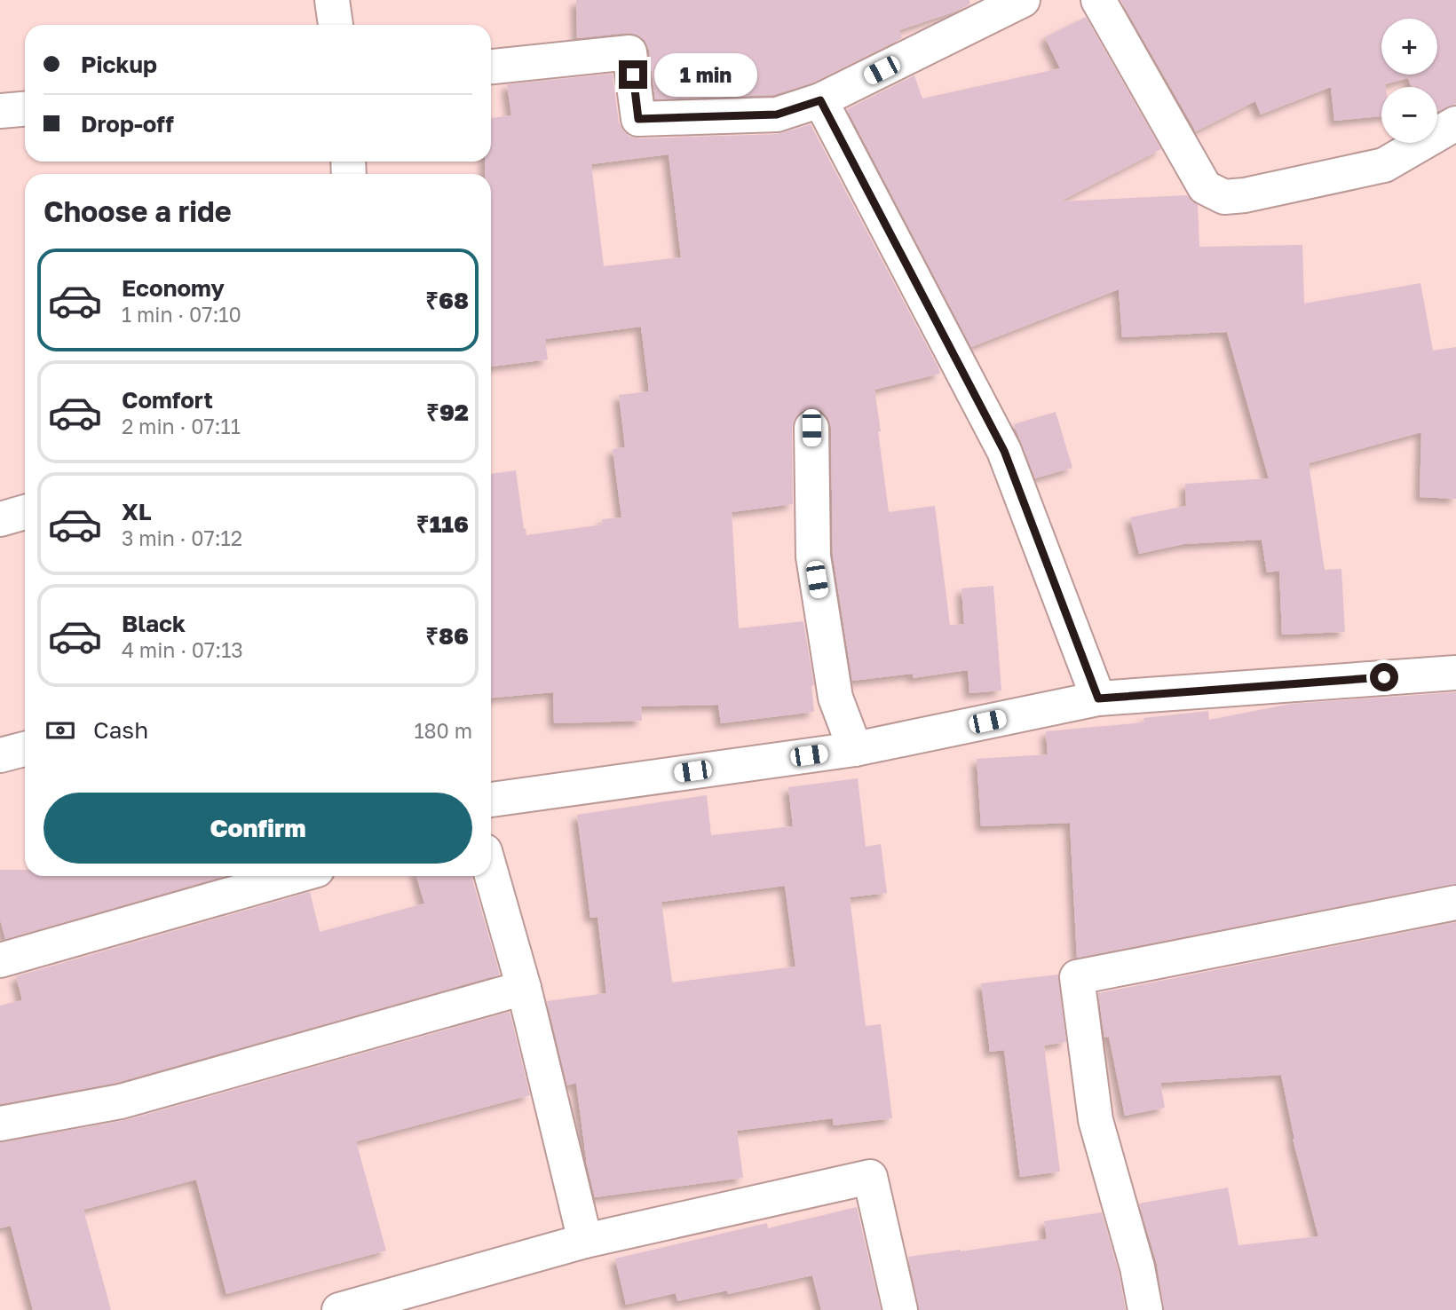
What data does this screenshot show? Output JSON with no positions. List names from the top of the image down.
{
  "page": {
    "map_buttons": ["+", "−"],
    "banner": ["Pickup", "Drop-off"],
    "bubble": "1 min",
    "heading": "Choose a ride",
    "list": [
      {
        "name": "Economy",
        "note": "1 min · 07:10",
        "value": "₹68"
      },
      {
        "name": "Comfort",
        "note": "2 min · 07:11",
        "value": "₹92"
      },
      {
        "name": "XL",
        "note": "3 min · 07:12",
        "value": "₹116"
      },
      {
        "name": "Black",
        "note": "4 min · 07:13",
        "value": "₹86"
      }
    ],
    "pay": ["Cash", "180 m"],
    "buttons": "Confirm"
  }
}
